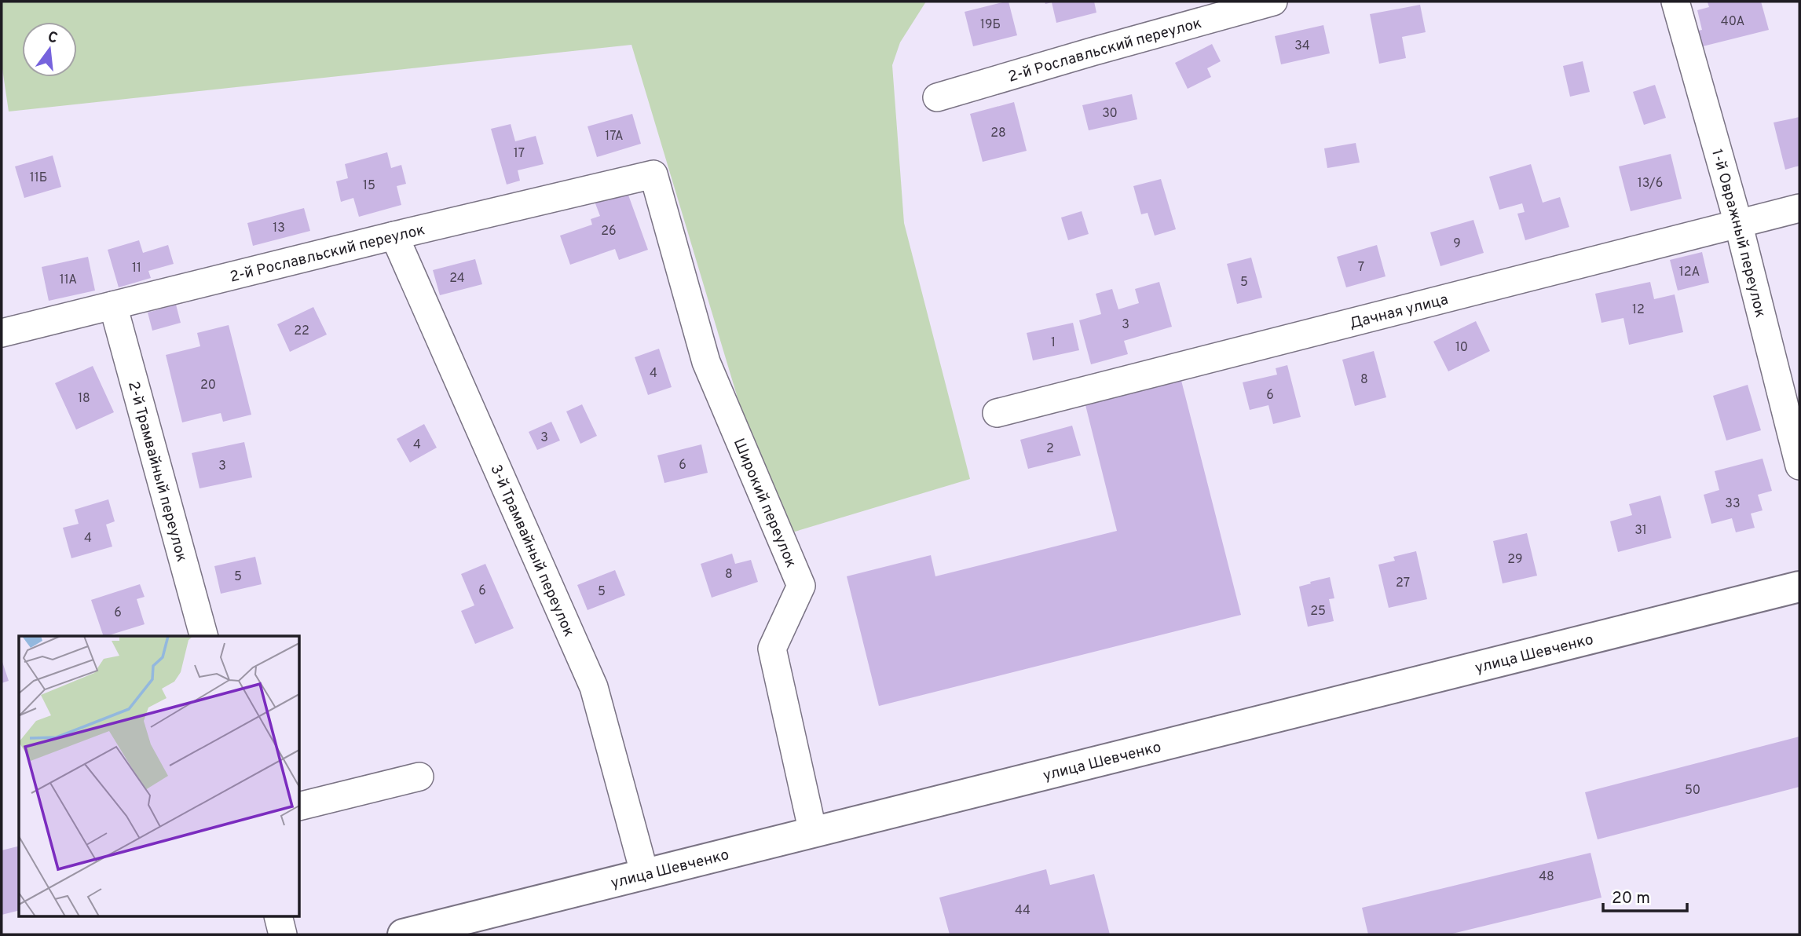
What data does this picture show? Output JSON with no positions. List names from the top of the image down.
{
  "streets": {
    "main road": ["улица Шевченко"],
    "street": [
      "2-й Рославльский переулок",
      "1-й Овражный переулок",
      "Дачная улица",
      "2-й Трамвайный переулок",
      "Широкий переулок",
      "3-й Трамвайный переулок"
    ]
  },
  "crossings": [
    ["2-й Рославльский переулок", "2-й Трамвайный переулок"],
    ["2-й Рославльский переулок", "Широкий переулок"],
    ["2-й Рославльский переулок", "3-й Трамвайный переулок"],
    ["1-й Овражный переулок", "Дачная улица"],
    ["Широкий переулок", "улица Шевченко"],
    ["3-й Трамвайный переулок", "улица Шевченко"]
  ],
  "house_numbers": [
    "40А",
    "19Б",
    "34",
    "30",
    "28",
    "17А",
    "17",
    "11Б",
    "13/6",
    "15",
    "13",
    "26",
    "9",
    "7",
    "11",
    "12А",
    "24",
    "11А",
    "5",
    "12",
    "3",
    "22",
    "1",
    "10",
    "4",
    "8",
    "20",
    "6",
    "18",
    "3",
    "4",
    "2",
    "6",
    "3",
    "33",
    "31",
    "4",
    "29",
    "8",
    "5",
    "27",
    "6",
    "5",
    "25",
    "6",
    "50",
    "48",
    "44"
  ],
  "scale_bar": "20 m",
  "north": "top"
}
